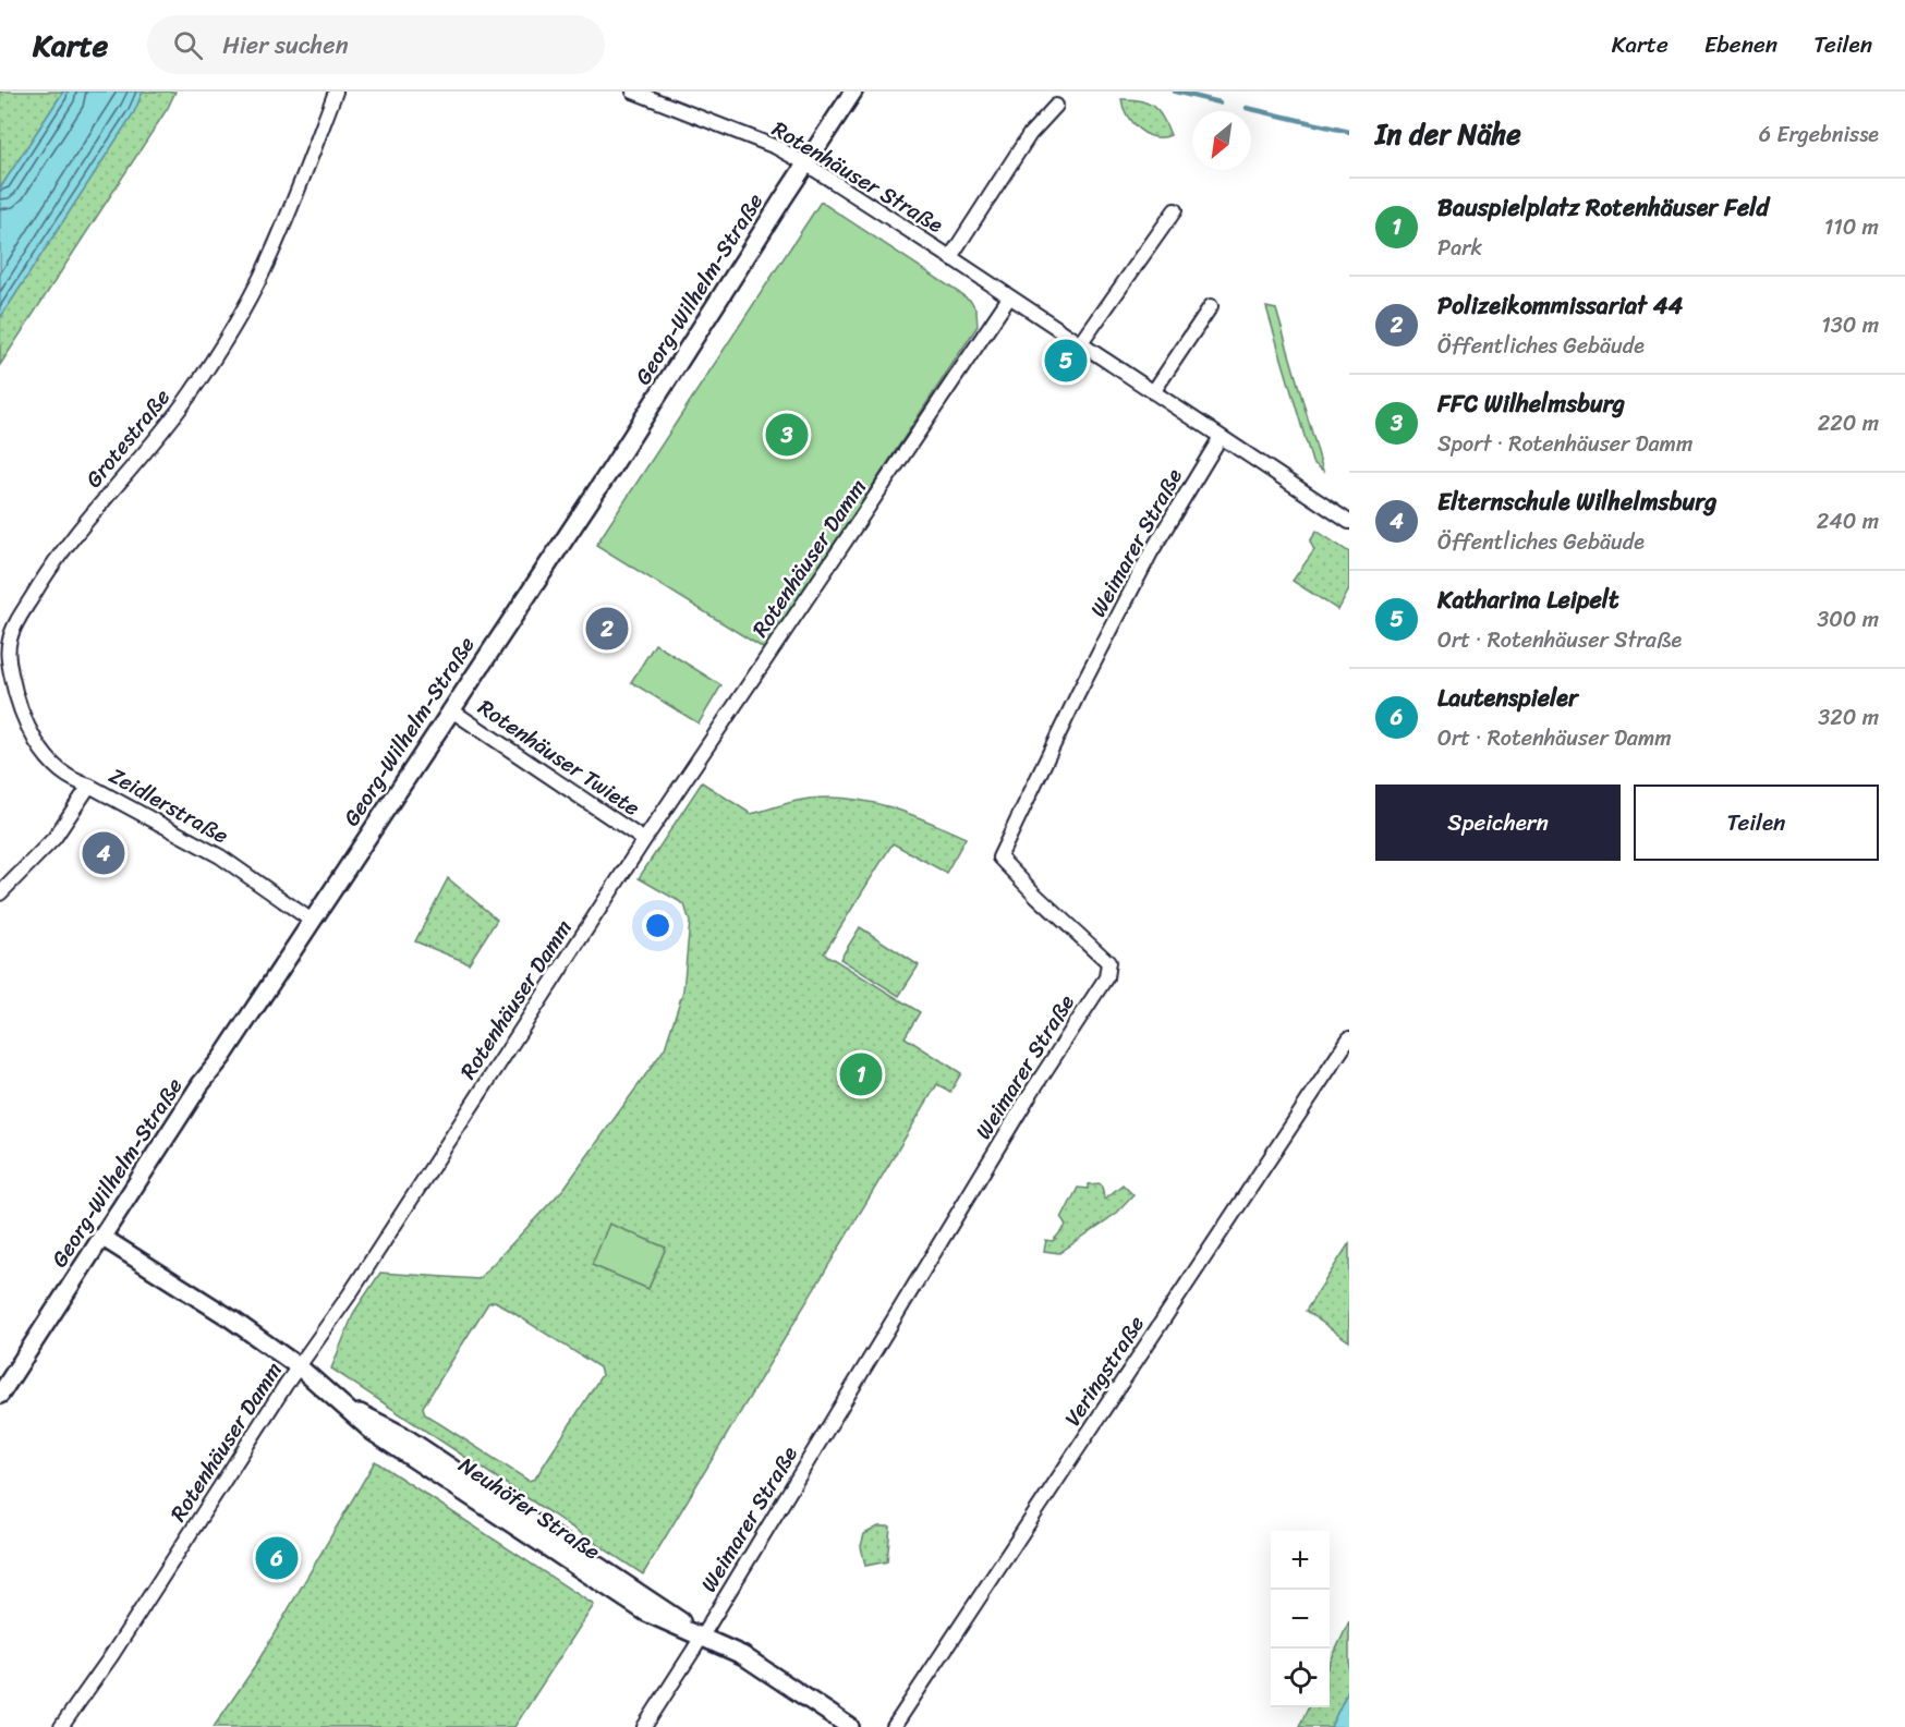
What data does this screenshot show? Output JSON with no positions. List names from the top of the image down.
{
  "streets": {
    "street": [
      "Rotenhäuser Straße",
      "Georg-Wilhelm-Straße",
      "Grotestraße",
      "Weimarer Straße",
      "Rotenhäuser Damm",
      "Rotenhäuser Twiete",
      "Zeidlerstraße",
      "Veringstraße",
      "Neuhöfer Straße"
    ]
  },
  "crossings": [
    ["Rotenhäuser Straße", "Georg-Wilhelm-Straße"],
    ["Rotenhäuser Straße", "Weimarer Straße"],
    ["Rotenhäuser Straße", "Rotenhäuser Damm"],
    ["Georg-Wilhelm-Straße", "Rotenhäuser Twiete"],
    ["Georg-Wilhelm-Straße", "Zeidlerstraße"],
    ["Georg-Wilhelm-Straße", "Neuhöfer Straße"],
    ["Grotestraße", "Zeidlerstraße"],
    ["Weimarer Straße", "Neuhöfer Straße"],
    ["Rotenhäuser Damm", "Rotenhäuser Twiete"],
    ["Rotenhäuser Damm", "Neuhöfer Straße"]
  ],
  "north": "bottom left",
  "page": {
    "header": "Karte",
    "search": "Hier suchen",
    "nav": ["Karte", "Ebenen", "Teilen"],
    "heading": ["In der Nähe", "6 Ergebnisse"],
    "list": [
      {
        "mark": "1",
        "name": "Bauspielplatz Rotenhäuser Feld",
        "note": "Park",
        "value": "110 m"
      },
      {
        "mark": "2",
        "name": "Polizeikommissariat 44",
        "note": "Öffentliches Gebäude",
        "value": "130 m"
      },
      {
        "mark": "3",
        "name": "FFC Wilhelmsburg",
        "note": "Sport · Rotenhäuser Damm",
        "value": "220 m"
      },
      {
        "mark": "4",
        "name": "Elternschule Wilhelmsburg",
        "note": "Öffentliches Gebäude",
        "value": "240 m"
      },
      {
        "mark": "5",
        "name": "Katharina Leipelt",
        "note": "Ort · Rotenhäuser Straße",
        "value": "300 m"
      },
      {
        "mark": "6",
        "name": "Lautenspieler",
        "note": "Ort · Rotenhäuser Damm",
        "value": "320 m"
      }
    ],
    "pins": [
      "5",
      "3",
      "2",
      "4",
      "1",
      "6"
    ],
    "buttons": ["Speichern", "Teilen"],
    "map_buttons": ["+", "−"]
  }
}
